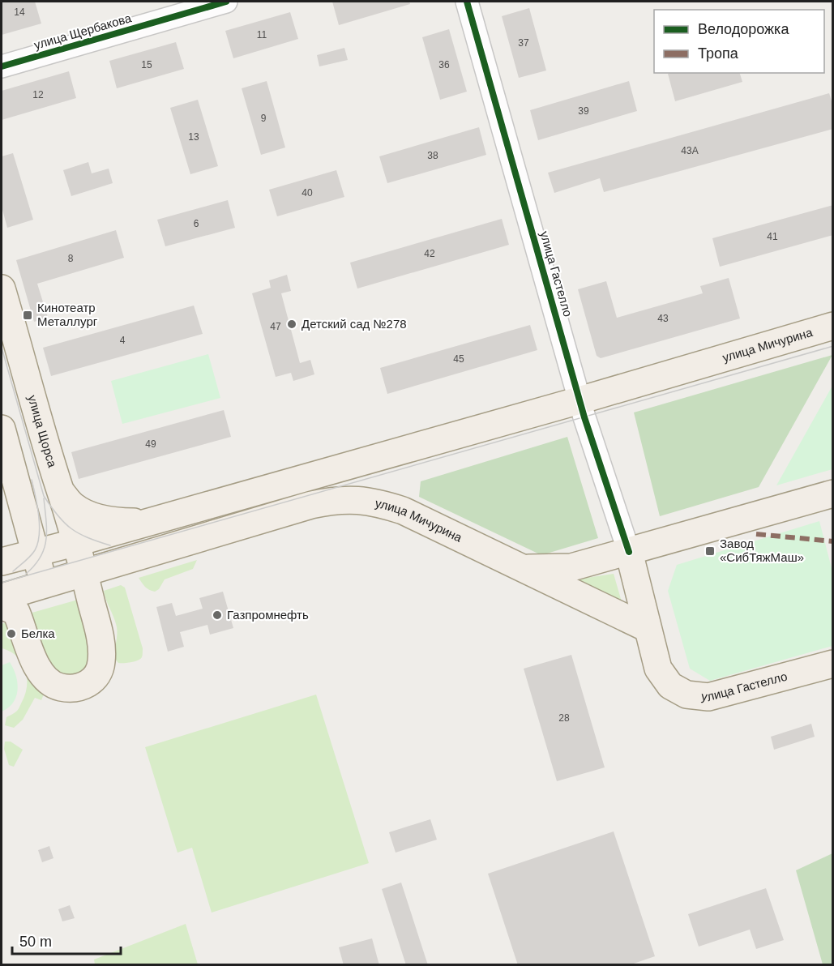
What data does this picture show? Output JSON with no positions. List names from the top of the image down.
{
  "streets": {
    "main road": ["улица Гастелло", "улица Мичурина", "улица Щорса"],
    "street": ["улица Щербакова"]
  },
  "crossings": [
    ["улица Гастелло", "улица Мичурина"],
    ["улица Мичурина", "улица Щорса"]
  ],
  "places": {
    "transit": ["Кинотеатр Металлург", "Завод «СибТяжМаш»"],
    "other": ["Детский сад №278", "Газпромнефть", "Белка"]
  },
  "house_numbers": [
    "14",
    "11",
    "37",
    "15",
    "36",
    "12",
    "39",
    "9",
    "13",
    "43А",
    "38",
    "40",
    "6",
    "41",
    "42",
    "8",
    "43",
    "47",
    "4",
    "45",
    "49",
    "28"
  ],
  "legend": ["Велодорожка", "Тропа"],
  "scale_bar": "50 m"
}
